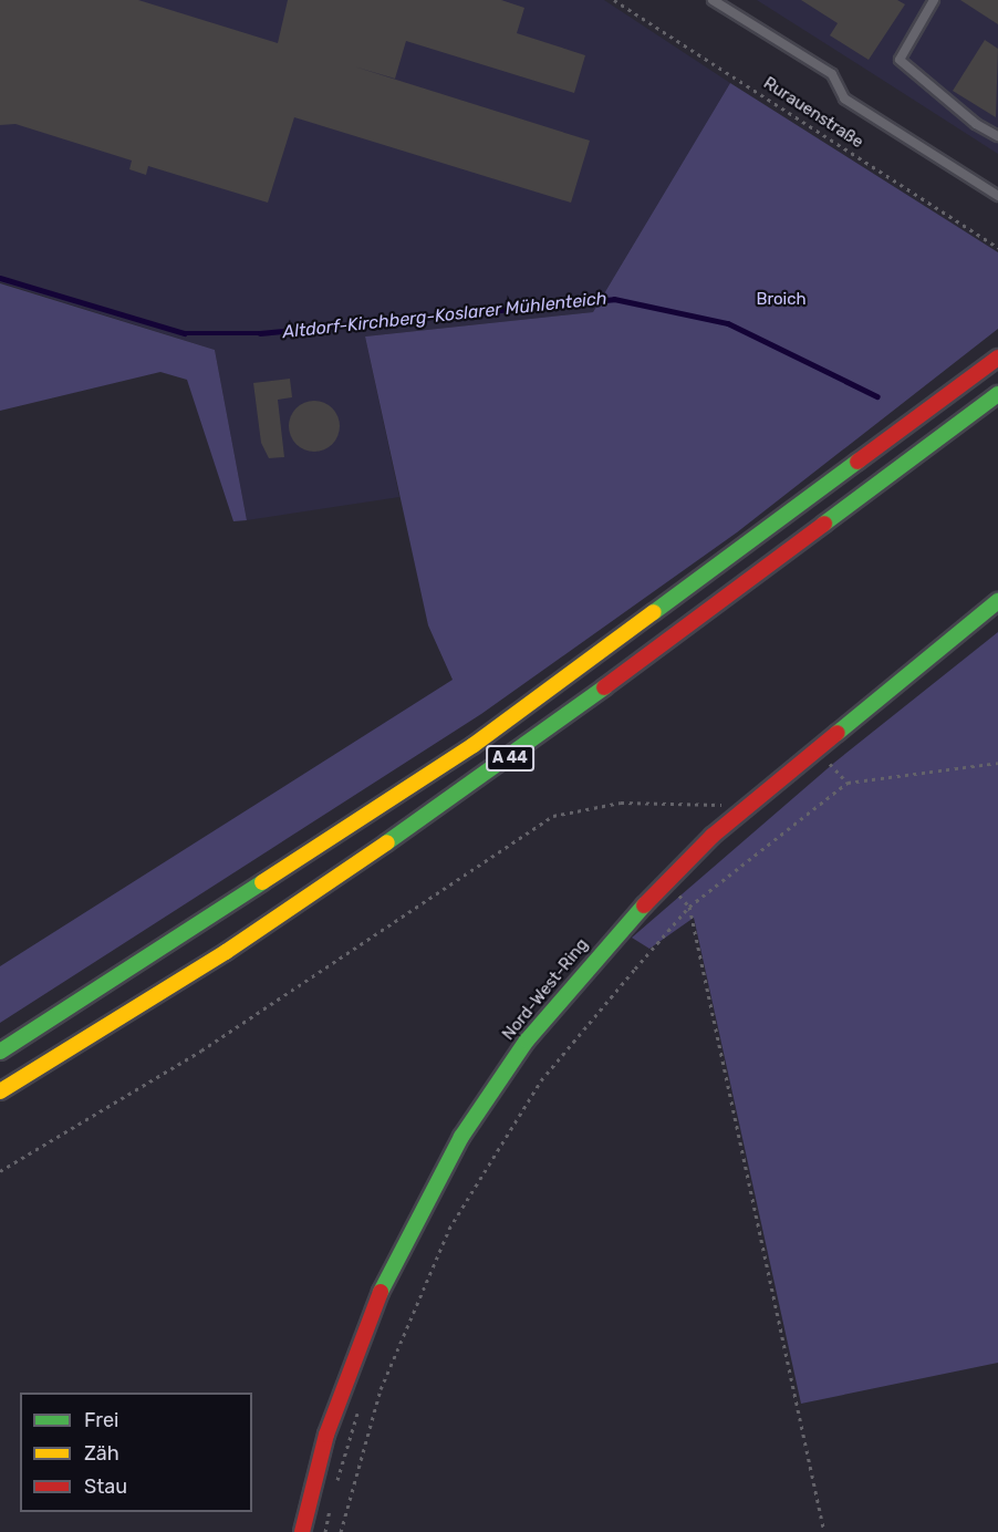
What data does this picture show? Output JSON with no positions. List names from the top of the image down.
{
  "streets": {
    "main road": ["A 44", "Nord-West-Ring"],
    "path": ["Rurauenstraße"]
  },
  "water": ["Altdorf-Kirchberg-Koslarer Mühlenteich"],
  "parks": ["Broich"],
  "legend": ["Frei", "Zäh", "Stau"]
}
